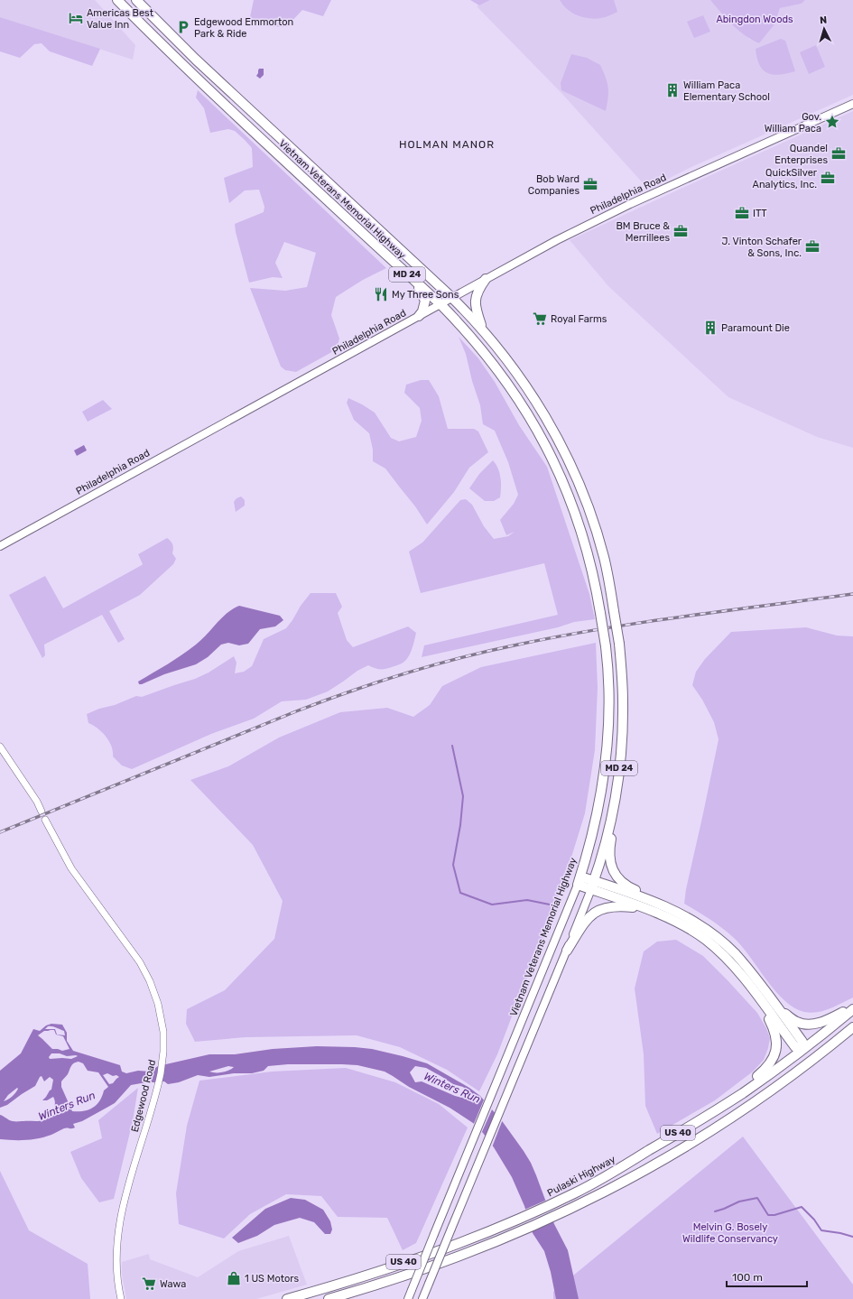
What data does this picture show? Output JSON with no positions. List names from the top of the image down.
{
  "streets": {
    "highway": [
      "Vietnam Veterans Memorial Highway",
      "MD 24",
      "US 40",
      "Pulaski Highway"
    ],
    "main road": ["Philadelphia Road"],
    "street": ["Edgewood Road"]
  },
  "crossings": [
    ["Philadelphia Road", "Vietnam Veterans Memorial Highway"]
  ],
  "districts": ["HOLMAN MANOR"],
  "water": ["Winters Run"],
  "parks": ["Abingdon Woods", "Melvin G. Bosely Wildlife Conservancy"],
  "places": {
    "hotel": ["Americas Best Value Inn"],
    "parking": ["Edgewood Emmorton Park & Ride"],
    "building": ["William Paca Elementary School", "Paramount Die"],
    "place": ["Gov. William Paca"],
    "office": [
      "Quandel Enterprises",
      "QuickSilver Analytics, Inc.",
      "Bob Ward Companies",
      "ITT",
      "BM Bruce & Merrillees",
      "J. Vinton Schafer & Sons, Inc."
    ],
    "restaurant": ["My Three Sons"],
    "supermarket": ["Royal Farms", "Wawa"],
    "shop": ["1 US Motors"]
  },
  "scale_bar": "100 m",
  "north": "top"
}
